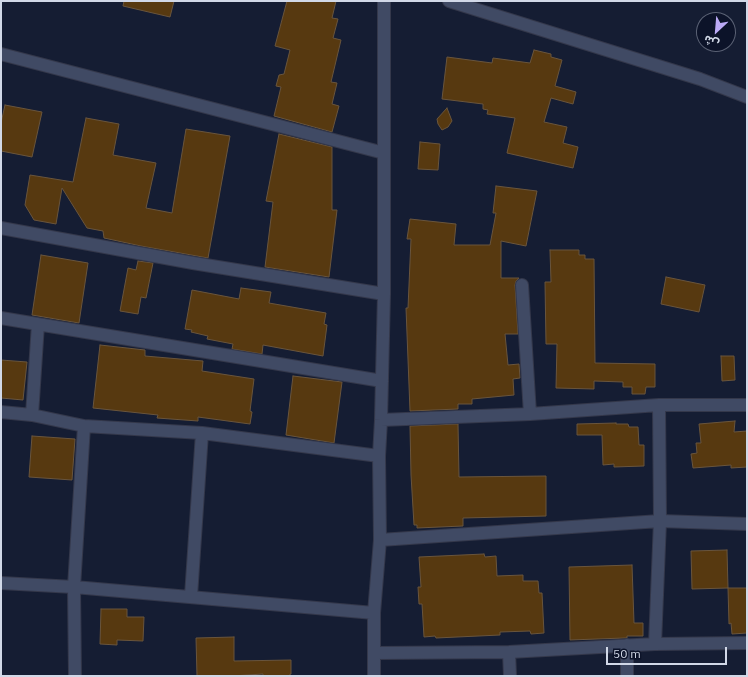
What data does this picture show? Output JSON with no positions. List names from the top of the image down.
{
  "scale_bar": "50 m",
  "north": "bottom left"
}
